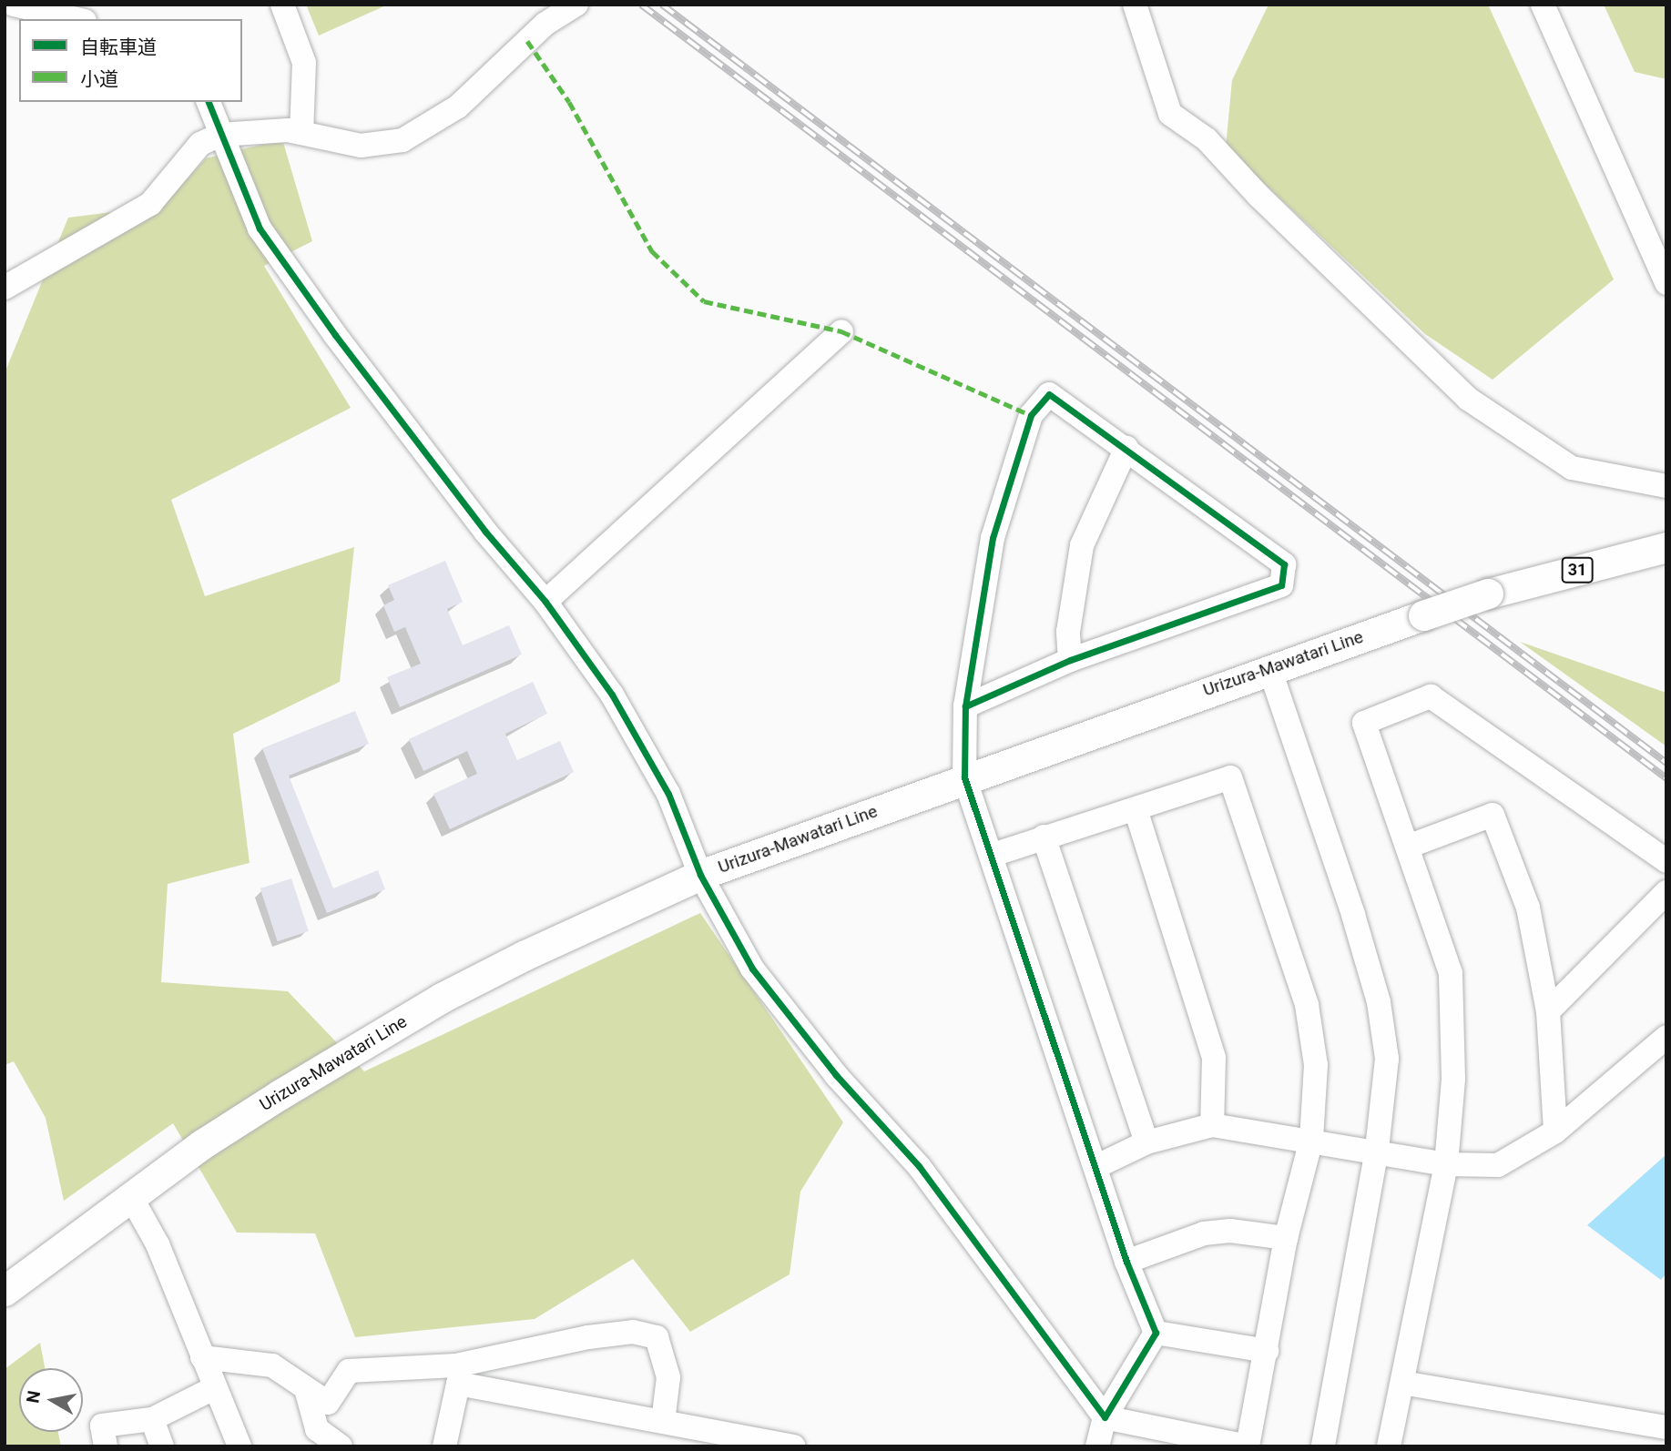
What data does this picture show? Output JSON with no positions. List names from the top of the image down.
{
  "streets": {
    "main road": ["31", "Urizura-Mawatari Line"]
  },
  "legend": ["自転車道", "小道"],
  "north": "left"
}
